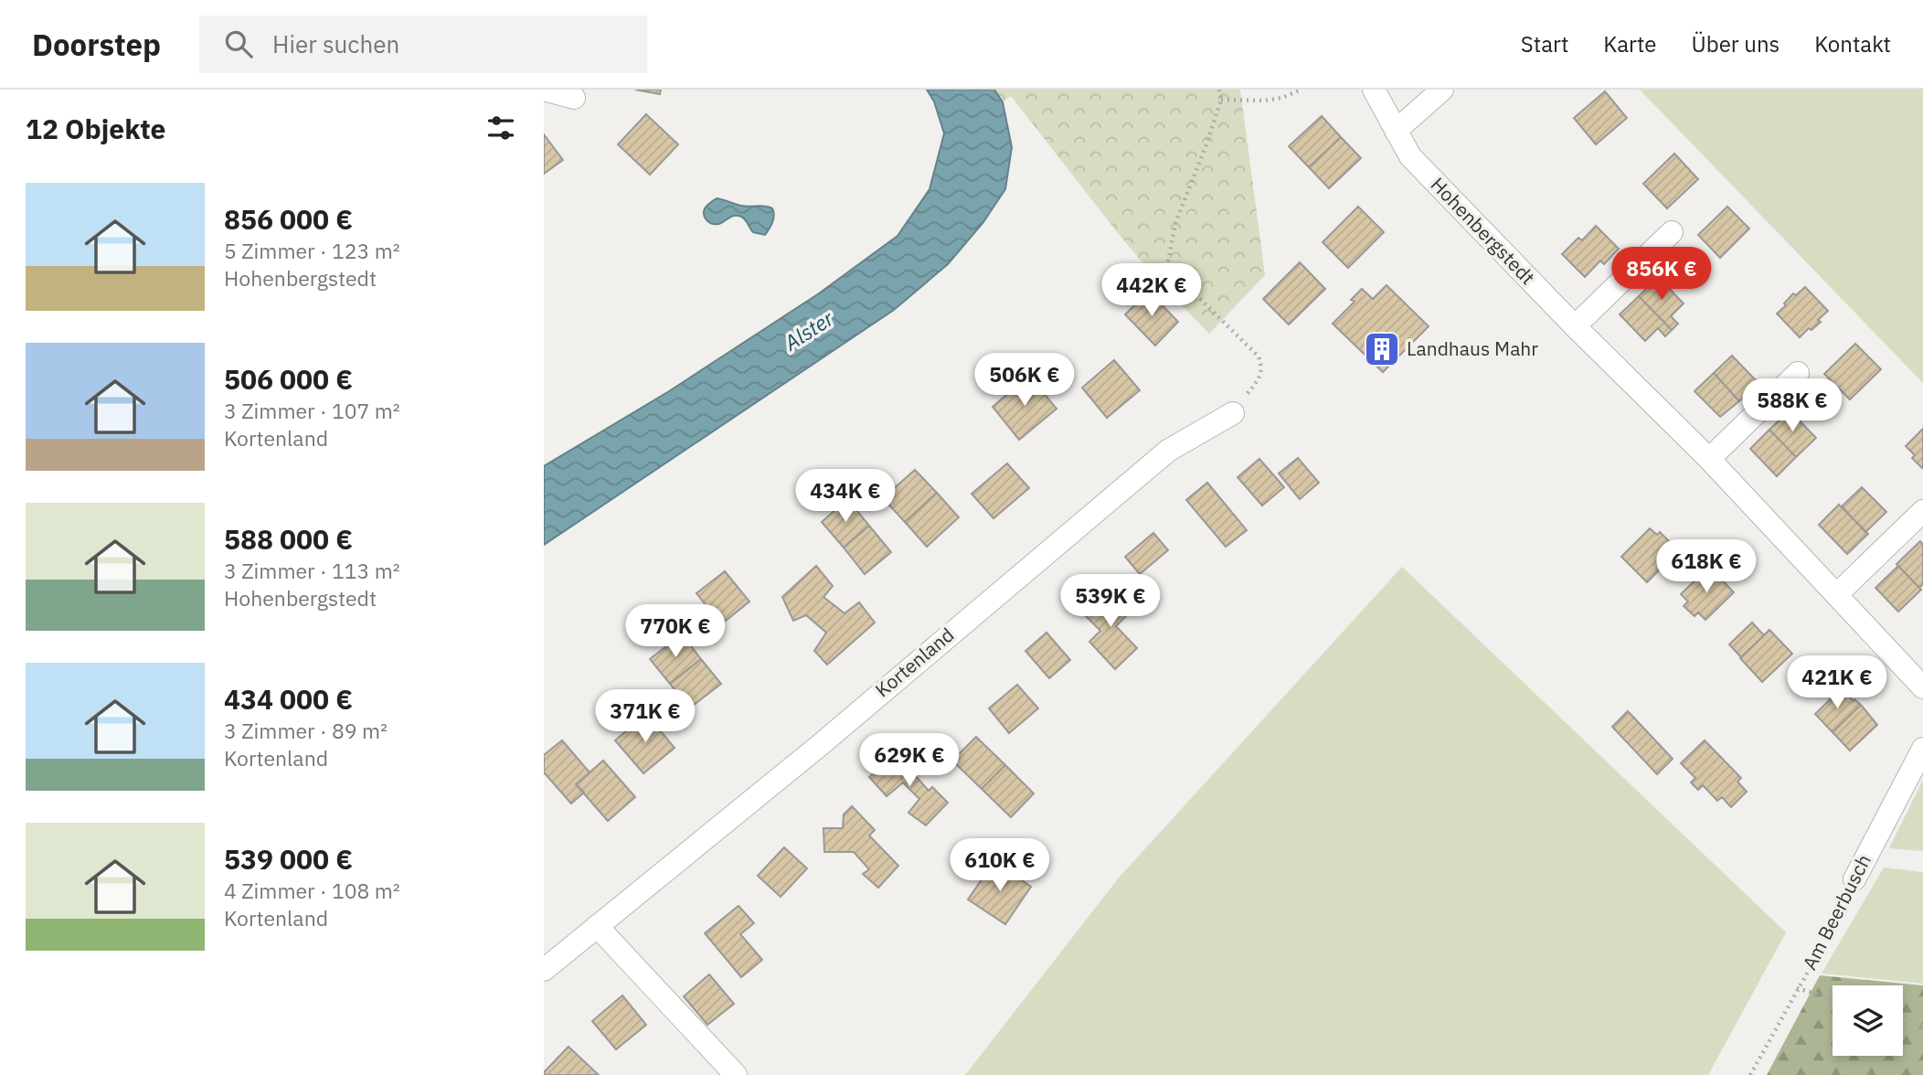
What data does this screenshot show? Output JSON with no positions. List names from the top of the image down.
{
  "streets": {
    "street": ["Hohenbergstedt", "Kortenland", "Am Beerbusch"]
  },
  "water": ["Alster"],
  "places": {
    "building": ["Landhaus Mahr"]
  },
  "page": {
    "header": "Doorstep",
    "search": "Hier suchen",
    "nav": [
      "Start",
      "Karte",
      "Über uns",
      "Kontakt"
    ],
    "heading": "12 Objekte",
    "list": [
      {
        "name": "856 000 €",
        "note": "5 Zimmer · 123 m² · Hohenbergstedt"
      },
      {
        "name": "506 000 €",
        "note": "3 Zimmer · 107 m² · Kortenland"
      },
      {
        "name": "588 000 €",
        "note": "3 Zimmer · 113 m² · Hohenbergstedt"
      },
      {
        "name": "434 000 €",
        "note": "3 Zimmer · 89 m² · Kortenland"
      },
      {
        "name": "539 000 €",
        "note": "4 Zimmer · 108 m² · Kortenland"
      }
    ],
    "price": [
      "856K €",
      "442K €",
      "506K €",
      "588K €",
      "434K €",
      "618K €",
      "539K €",
      "770K €",
      "421K €",
      "371K €",
      "629K €",
      "610K €"
    ]
  }
}
